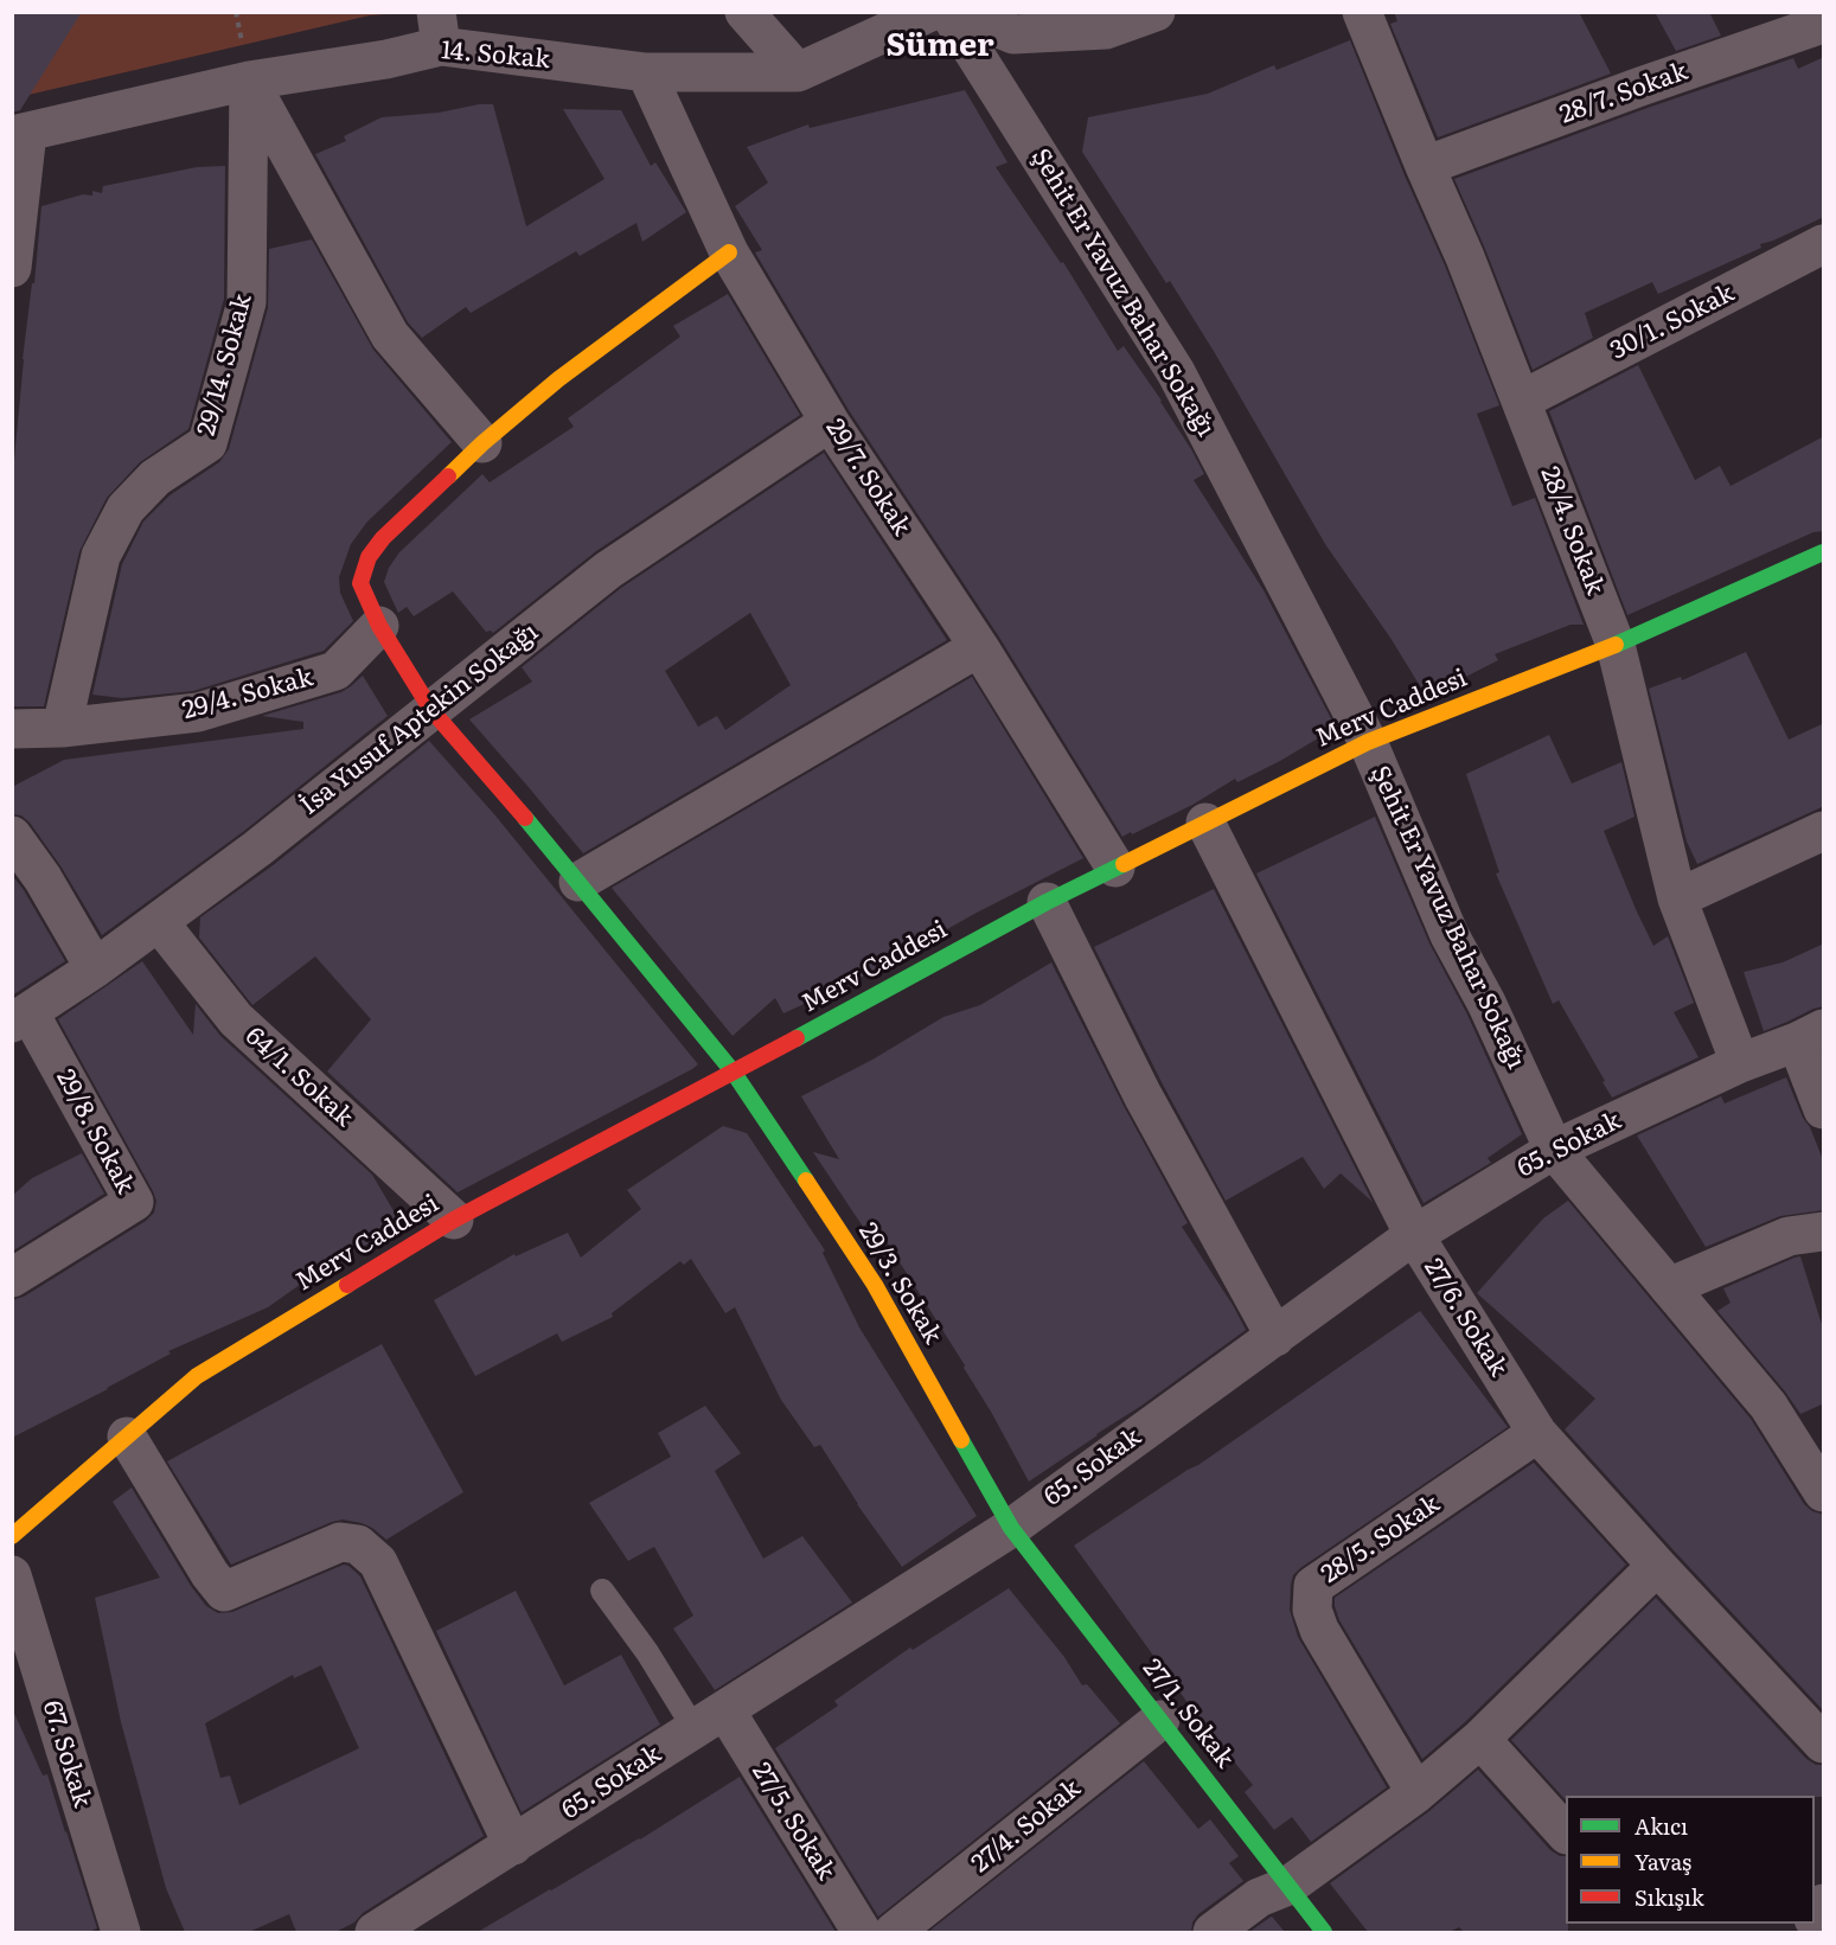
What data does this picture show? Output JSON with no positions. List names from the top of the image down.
{
  "streets": {
    "street": [
      "14. Sokak",
      "28/7. Sokak",
      "Şehit Er Yavuz Bahar Sokağı",
      "30/1. Sokak",
      "29/14. Sokak",
      "29/7. Sokak",
      "28/4. Sokak",
      "29/4. Sokak",
      "Merv Caddesi",
      "İsa Yusuf Aptekin Sokağı",
      "64/1. Sokak",
      "29/8. Sokak",
      "65. Sokak",
      "29/3. Sokak",
      "27/6. Sokak",
      "28/5. Sokak",
      "27/1. Sokak",
      "67. Sokak",
      "27/5. Sokak",
      "27/4. Sokak"
    ]
  },
  "crossings": [
    ["14. Sokak", "29/14. Sokak"],
    ["14. Sokak", "29/7. Sokak"],
    ["28/7. Sokak", "28/4. Sokak"],
    ["Şehit Er Yavuz Bahar Sokağı", "Merv Caddesi"],
    ["Şehit Er Yavuz Bahar Sokağı", "65. Sokak"],
    ["30/1. Sokak", "28/4. Sokak"],
    ["29/14. Sokak", "29/4. Sokak"],
    ["29/7. Sokak", "Merv Caddesi"],
    ["29/7. Sokak", "İsa Yusuf Aptekin Sokağı"],
    ["29/7. Sokak", "29/3. Sokak"],
    ["28/4. Sokak", "Merv Caddesi"],
    ["28/4. Sokak", "65. Sokak"],
    ["29/4. Sokak", "29/3. Sokak"],
    ["Merv Caddesi", "64/1. Sokak"],
    ["Merv Caddesi", "29/3. Sokak"],
    ["Merv Caddesi", "27/6. Sokak"],
    ["İsa Yusuf Aptekin Sokağı", "64/1. Sokak"],
    ["İsa Yusuf Aptekin Sokağı", "29/8. Sokak"],
    ["İsa Yusuf Aptekin Sokağı", "29/3. Sokak"],
    ["65. Sokak", "29/3. Sokak"],
    ["65. Sokak", "27/6. Sokak"],
    ["65. Sokak", "27/1. Sokak"],
    ["65. Sokak", "27/5. Sokak"],
    ["29/3. Sokak", "27/1. Sokak"],
    ["27/6. Sokak", "28/5. Sokak"],
    ["27/1. Sokak", "27/4. Sokak"]
  ],
  "districts": ["Sümer"],
  "legend": ["Akıcı", "Yavaş", "Sıkışık"]
}
